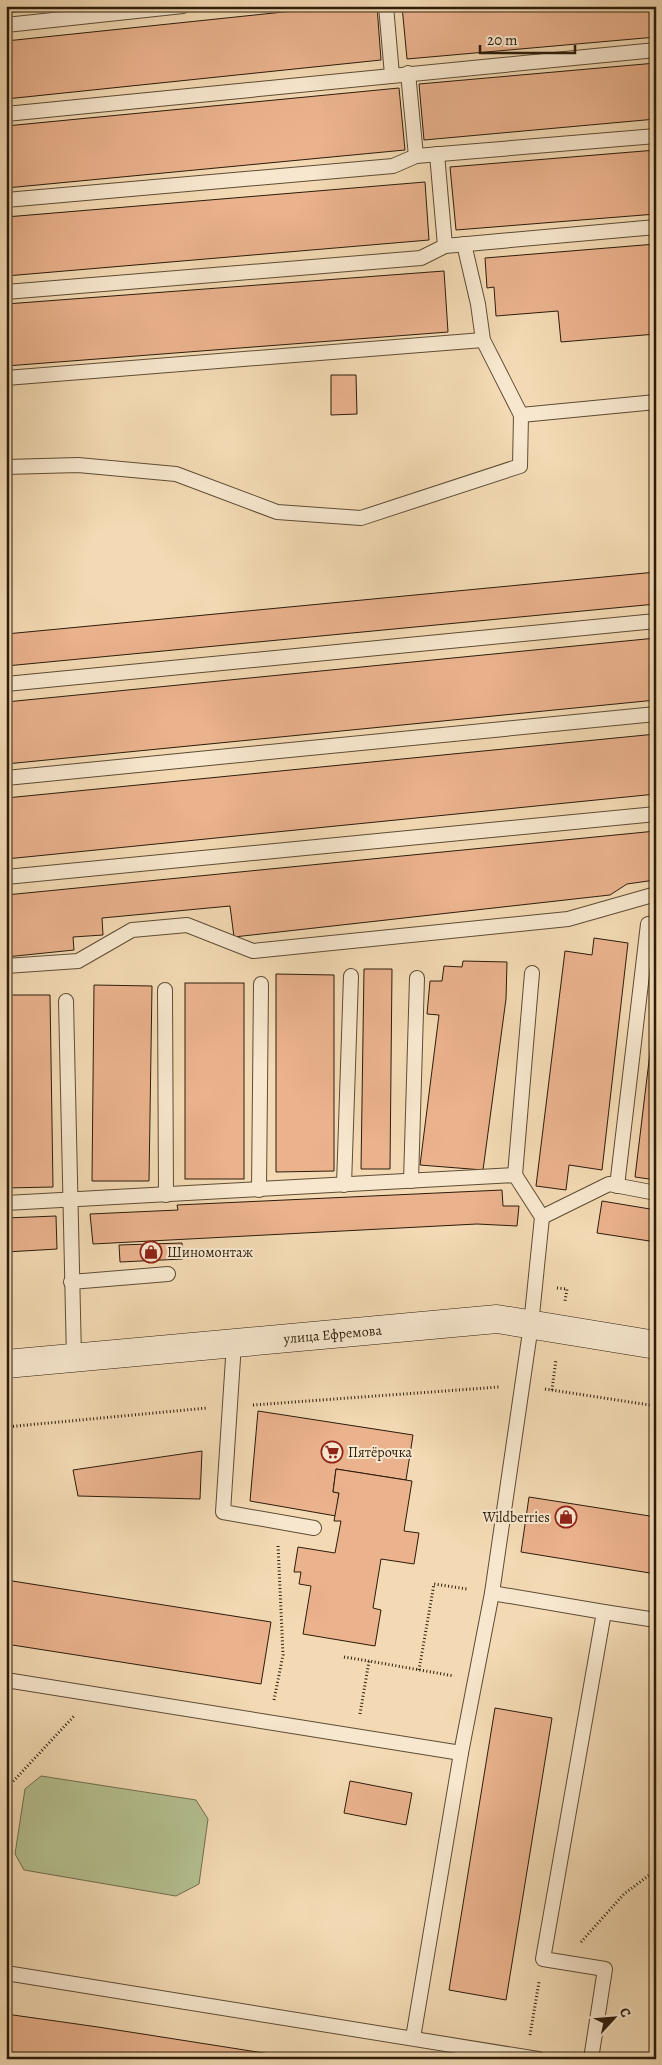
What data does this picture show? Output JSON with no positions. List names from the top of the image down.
{
  "streets": {
    "street": ["улица Ефремова"]
  },
  "places": {
    "shop": ["Шиномонтаж", "Wildberries"],
    "supermarket": ["Пятёрочка"]
  },
  "scale_bar": "20 m",
  "north": "top right"
}
